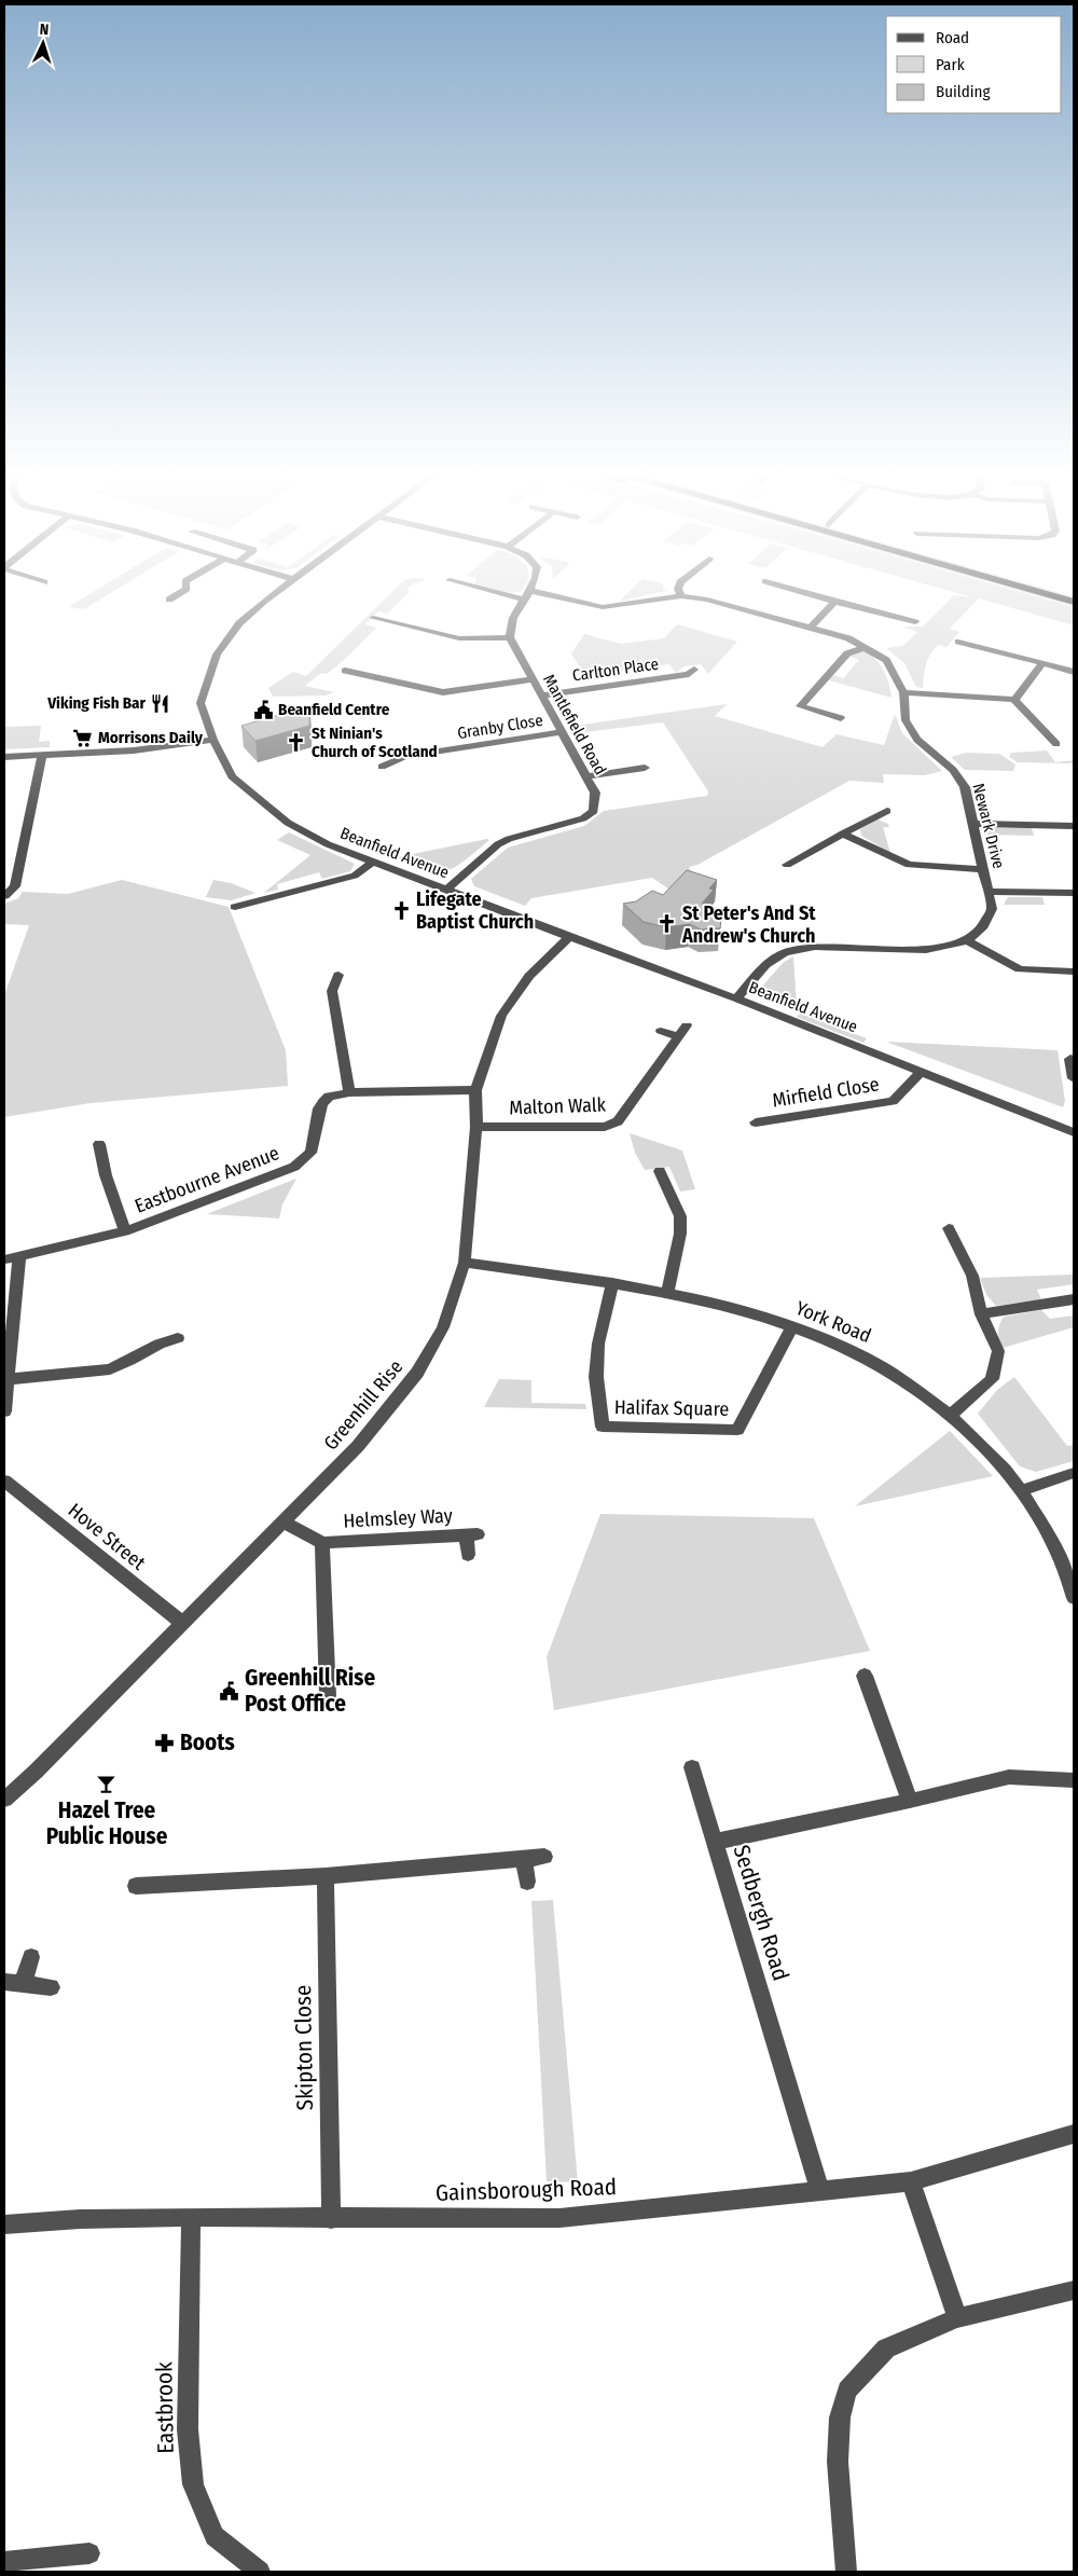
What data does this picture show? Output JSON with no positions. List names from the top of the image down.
{
  "streets": {
    "street": [
      "Carlton Place",
      "Mantlefield Road",
      "Granby Close",
      "Newark Drive",
      "Beanfield Avenue",
      "Mirfield Close",
      "Malton Walk",
      "Eastbourne Avenue",
      "York Road",
      "Greenhill Rise",
      "Halifax Square",
      "Helmsley Way",
      "Hove Street",
      "Sedbergh Road",
      "Skipton Close",
      "Gainsborough Road",
      "Eastbrook"
    ]
  },
  "crossings": [
    ["Carlton Place", "Mantlefield Road"],
    ["Mantlefield Road", "Granby Close"],
    ["Mantlefield Road", "Beanfield Avenue"],
    ["Beanfield Avenue", "Mirfield Close"],
    ["Beanfield Avenue", "Greenhill Rise"],
    ["Malton Walk", "Greenhill Rise"],
    ["Eastbourne Avenue", "Greenhill Rise"],
    ["York Road", "Greenhill Rise"],
    ["York Road", "Halifax Square"],
    ["Greenhill Rise", "Hove Street"],
    ["Sedbergh Road", "Gainsborough Road"],
    ["Skipton Close", "Gainsborough Road"],
    ["Gainsborough Road", "Eastbrook"]
  ],
  "places": {
    "restaurant": ["Viking Fish Bar"],
    "public building": ["Beanfield Centre", "Greenhill Rise Post Office"],
    "supermarket": ["Morrisons Daily"],
    "church": ["St Ninian's Church of Scotland", "Lifegate Baptist Church", "St Peter's And St Andrew's Church"],
    "pharmacy": ["Boots"],
    "bar": ["Hazel Tree Public House"]
  },
  "legend": ["Road", "Park", "Building"],
  "north": "top"
}
